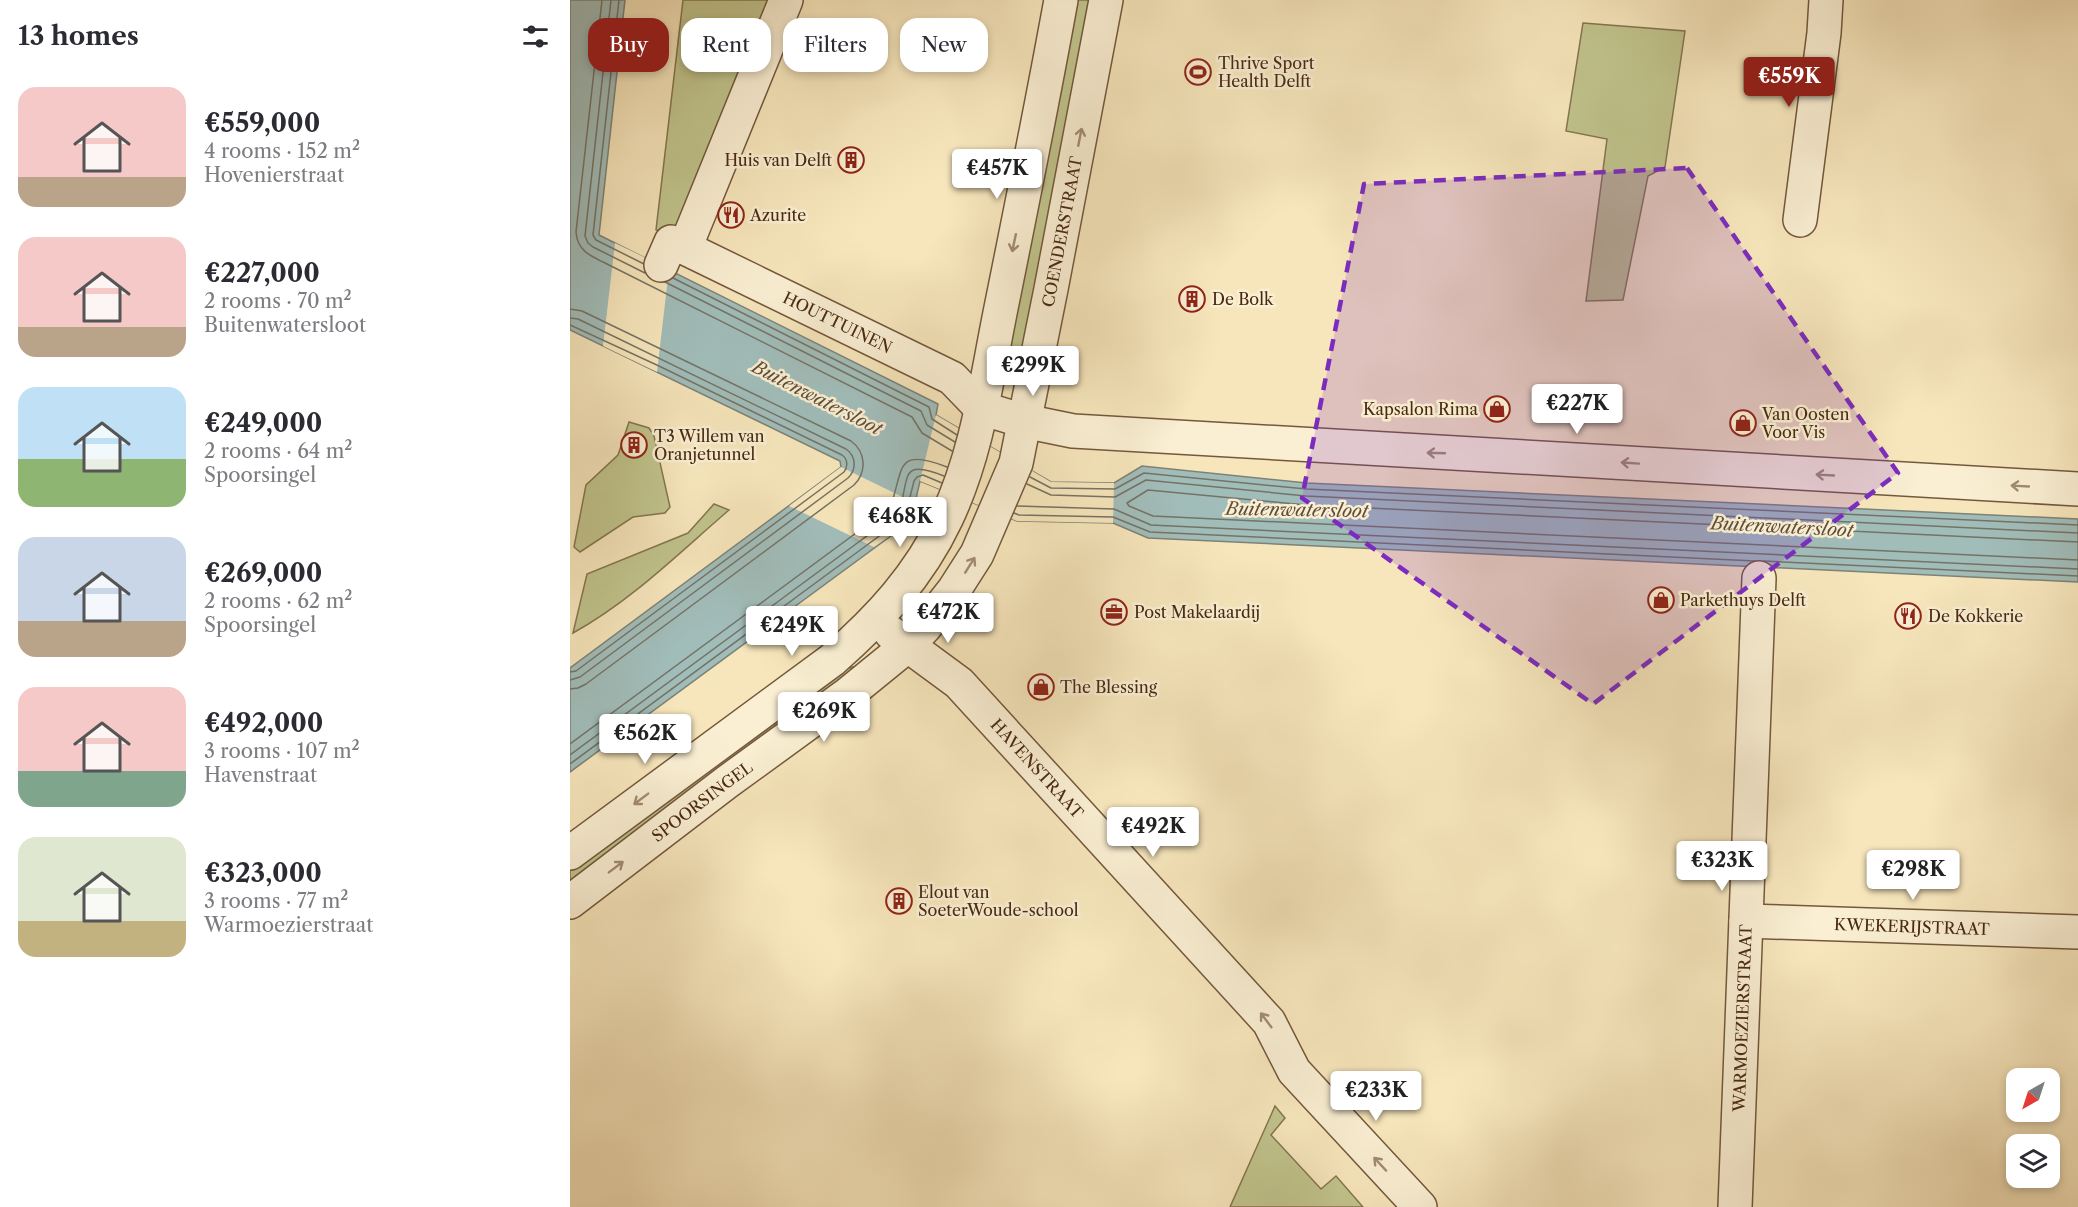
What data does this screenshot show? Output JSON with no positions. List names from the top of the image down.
{
  "streets": {
    "street": [
      "COENDERSTRAAT",
      "HOUTTUINEN",
      "HAVENSTRAAT",
      "SPOORSINGEL",
      "KWEKERIJSTRAAT",
      "WARMOEZIERSTRAAT"
    ]
  },
  "crossings": [
    ["COENDERSTRAAT", "SPOORSINGEL"],
    ["HAVENSTRAAT", "SPOORSINGEL"],
    ["KWEKERIJSTRAAT", "WARMOEZIERSTRAAT"]
  ],
  "one_way": ["HAVENSTRAAT"],
  "water": ["Buitenwatersloot"],
  "places": {
    "sports": ["Thrive Sport Health Delft"],
    "building": [
      "Huis van Delft",
      "De Bolk",
      "T3 Willem van Oranjetunnel",
      "Elout van SoeterWoude-school"
    ],
    "restaurant": ["Azurite", "De Kokkerie"],
    "shop": [
      "Kapsalon Rima",
      "Van Oosten Voor Vis",
      "Parkethuys Delft",
      "The Blessing"
    ],
    "office": ["Post Makelaardij"]
  },
  "north": "bottom left",
  "page": {
    "heading": "13 homes",
    "chip": [
      "Buy",
      "Rent",
      "Filters",
      "New"
    ],
    "price": [
      "€559K",
      "€457K",
      "€299K",
      "€227K",
      "€468K",
      "€472K",
      "€249K",
      "€269K",
      "€562K",
      "€492K",
      "€323K",
      "€298K",
      "€233K"
    ],
    "list": [
      {
        "name": "€559,000",
        "note": "4 rooms · 152 m² · Hovenierstraat"
      },
      {
        "name": "€227,000",
        "note": "2 rooms · 70 m² · Buitenwatersloot"
      },
      {
        "name": "€249,000",
        "note": "2 rooms · 64 m² · Spoorsingel"
      },
      {
        "name": "€269,000",
        "note": "2 rooms · 62 m² · Spoorsingel"
      },
      {
        "name": "€492,000",
        "note": "3 rooms · 107 m² · Havenstraat"
      },
      {
        "name": "€323,000",
        "note": "3 rooms · 77 m² · Warmoezierstraat"
      }
    ]
  }
}
